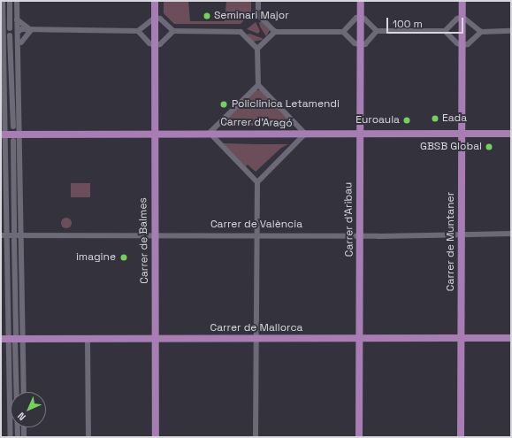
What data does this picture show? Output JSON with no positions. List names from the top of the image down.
{
  "streets": {
    "main road": [
      "Carrer d'Aragó",
      "Carrer d'Aribau",
      "Carrer de Balmes",
      "Carrer de Muntaner",
      "Carrer de Mallorca"
    ],
    "street": ["Carrer de València"]
  },
  "crossings": [
    ["Carrer d'Aragó", "Carrer d'Aribau"],
    ["Carrer d'Aragó", "Carrer de Balmes"],
    ["Carrer d'Aragó", "Carrer de Muntaner"],
    ["Carrer d'Aribau", "Carrer de València"],
    ["Carrer d'Aribau", "Carrer de Mallorca"],
    ["Carrer de València", "Carrer de Balmes"],
    ["Carrer de València", "Carrer de Muntaner"],
    ["Carrer de Balmes", "Carrer de Mallorca"],
    ["Carrer de Muntaner", "Carrer de Mallorca"]
  ],
  "places": [
    "Seminari Major",
    "Policlinica Letamendi",
    "Eada",
    "Euroaula",
    "GBSB Global",
    "imagine"
  ],
  "scale_bar": "100 m",
  "north": "bottom left"
}
